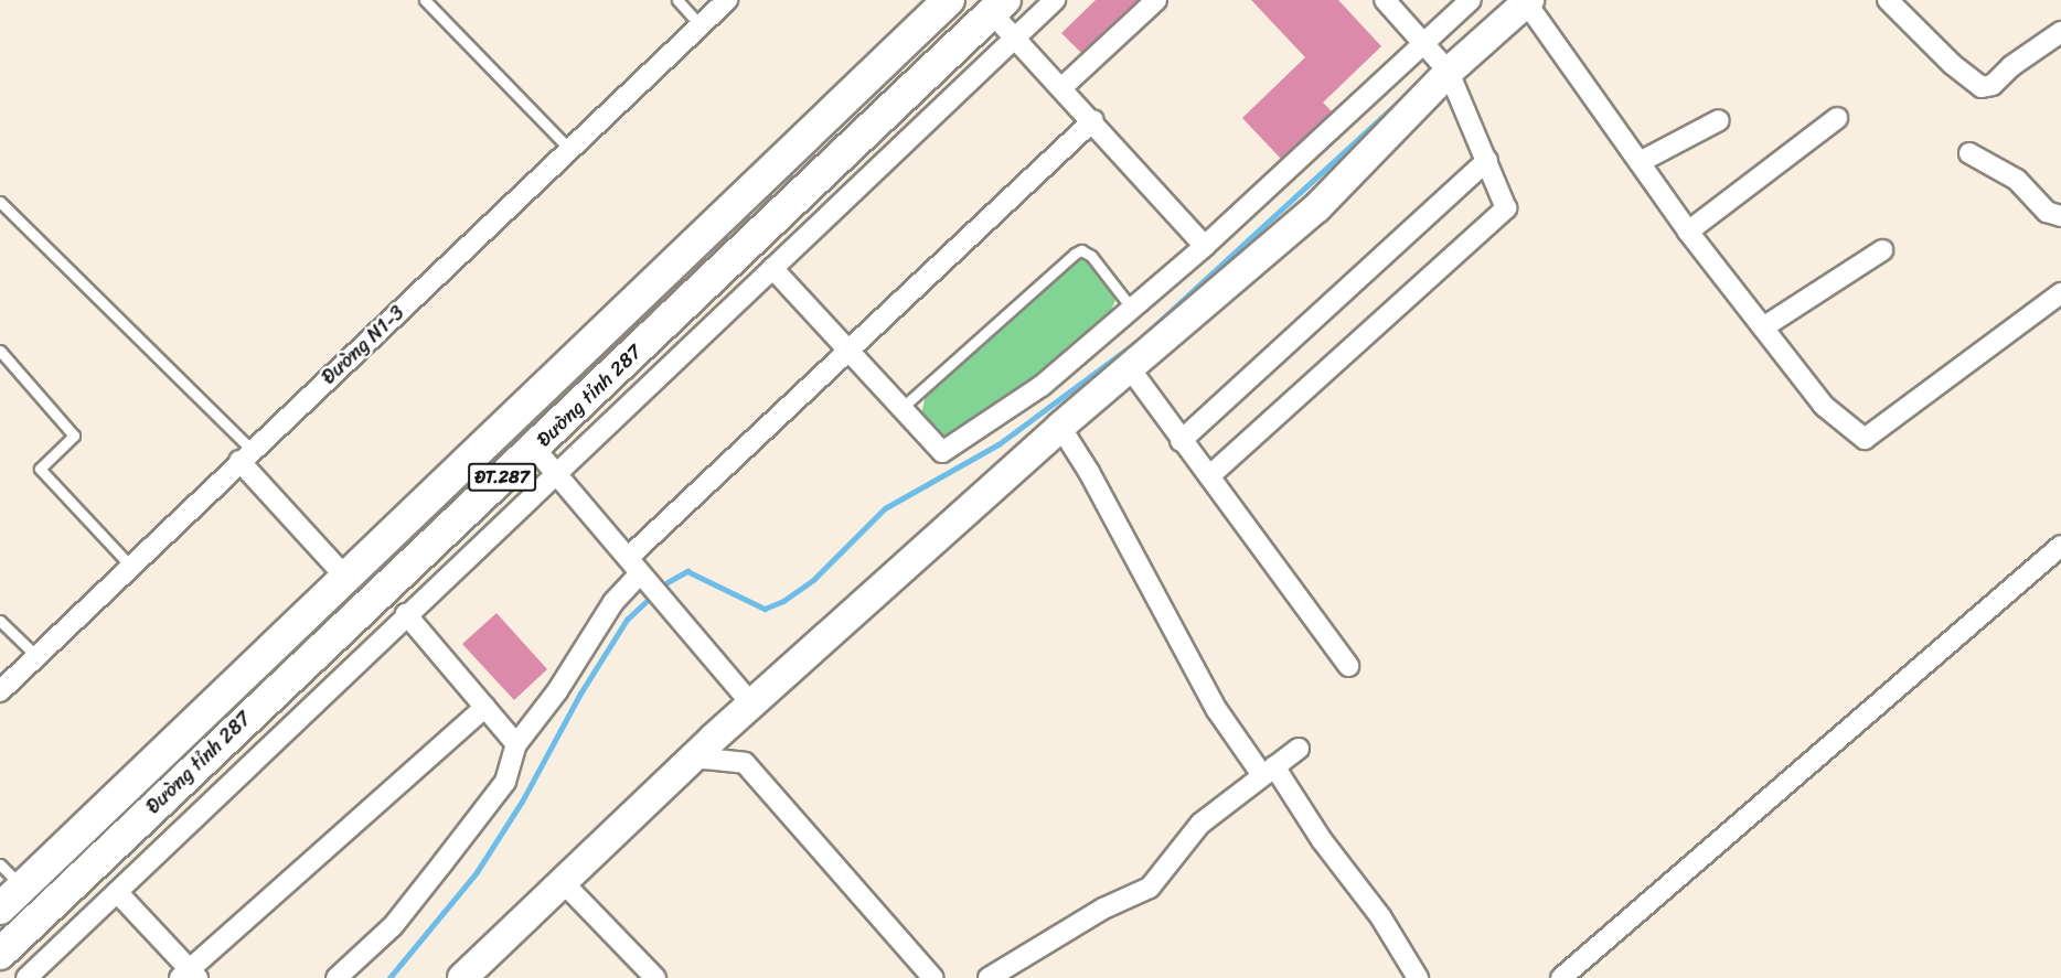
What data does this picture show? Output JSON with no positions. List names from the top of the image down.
{
  "streets": {
    "main road": ["Đường tỉnh 287", "ĐT.287"],
    "street": ["Đường N1-3"]
  }
}
